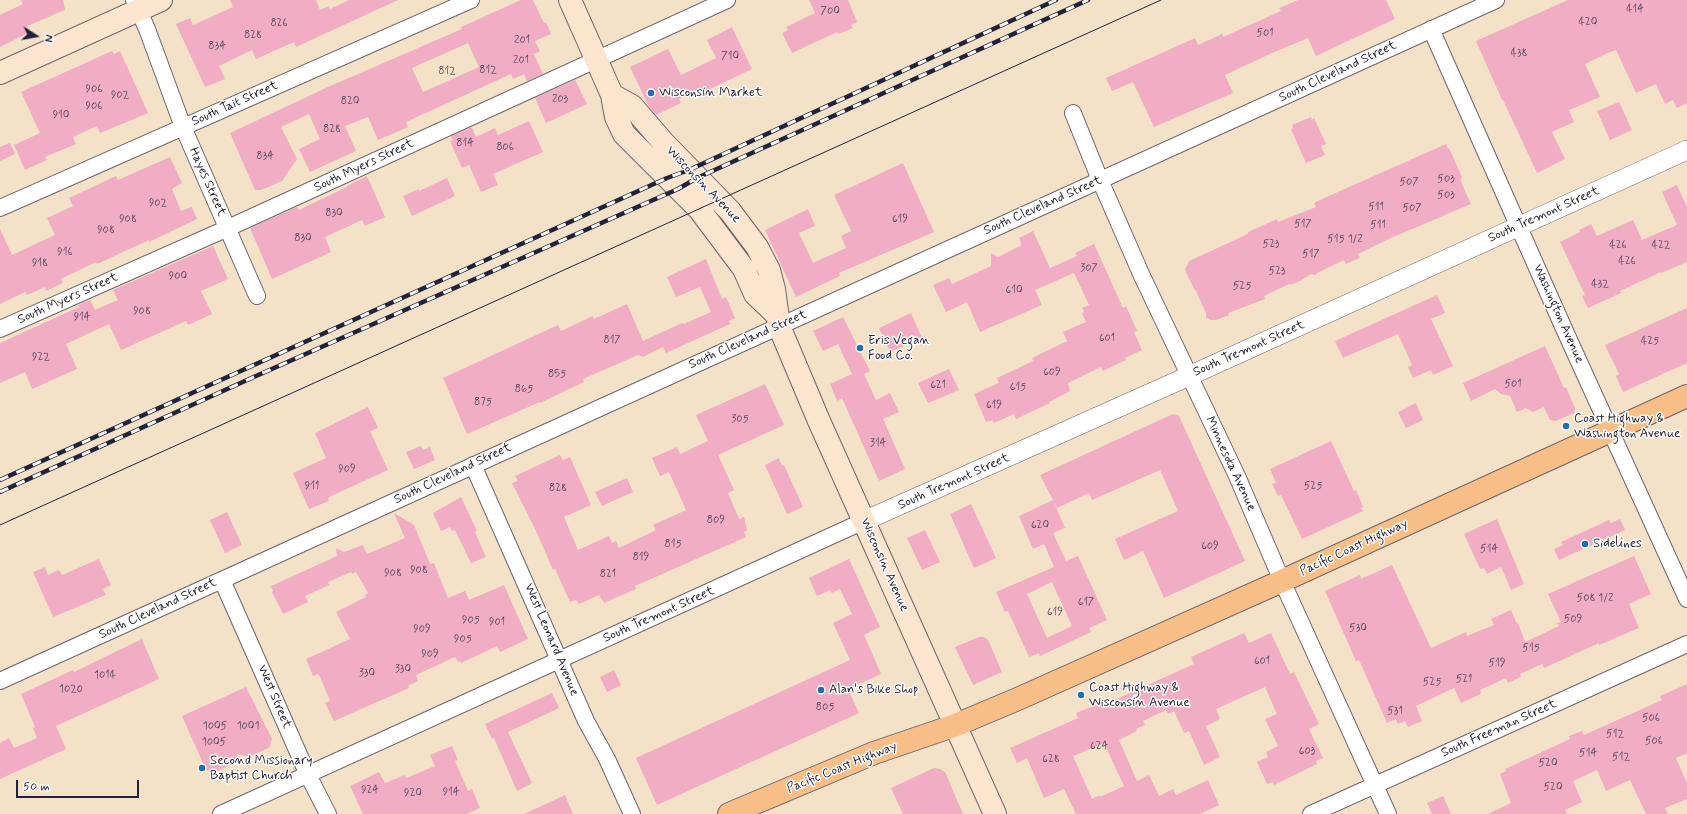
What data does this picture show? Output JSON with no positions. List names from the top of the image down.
{
  "streets": {
    "main road": ["Wisconsin Avenue", "Pacific Coast Highway"],
    "street": [
      "South Cleveland Street",
      "South Tait Street",
      "South Myers Street",
      "Hayes Street",
      "South Tremont Street",
      "Washington Avenue",
      "Minnesota Avenue",
      "West Leonard Avenue",
      "West Street",
      "South Freeman Street"
    ]
  },
  "crossings": [
    ["South Cleveland Street", "Wisconsin Avenue"],
    ["South Cleveland Street", "Washington Avenue"],
    ["South Cleveland Street", "Minnesota Avenue"],
    ["South Cleveland Street", "West Leonard Avenue"],
    ["South Cleveland Street", "West Street"],
    ["South Tait Street", "Hayes Street"],
    ["South Myers Street", "Hayes Street"],
    ["South Myers Street", "Wisconsin Avenue"],
    ["Wisconsin Avenue", "South Tremont Street"],
    ["Wisconsin Avenue", "Pacific Coast Highway"],
    ["South Tremont Street", "Washington Avenue"],
    ["South Tremont Street", "Minnesota Avenue"],
    ["South Tremont Street", "West Leonard Avenue"],
    ["South Tremont Street", "West Street"],
    ["Washington Avenue", "Pacific Coast Highway"],
    ["Minnesota Avenue", "Pacific Coast Highway"],
    ["Minnesota Avenue", "South Freeman Street"]
  ],
  "places": [
    "Wisconsin Market",
    "Eris Vegan Food Co.",
    "Coast Highway & Washington Avenue",
    "Sidelines",
    "Alan's Bike Shop",
    "Coast Highway & Wisconsin Avenue",
    "Second Missionary Baptist Church"
  ],
  "house_numbers": [
    "414",
    "700",
    "420",
    "826",
    "501",
    "828",
    "201",
    "834",
    "438",
    "710",
    "201",
    "812",
    "812",
    "906",
    "902",
    "203",
    "820",
    "906",
    "910",
    "828",
    "814",
    "806",
    "834",
    "503",
    "507",
    "503",
    "902",
    "511",
    "507",
    "830",
    "908",
    "619",
    "517",
    "511",
    "908",
    "830",
    "515 1/2",
    "523",
    "426",
    "422",
    "916",
    "517",
    "426",
    "918",
    "307",
    "523",
    "900",
    "432",
    "525",
    "610",
    "908",
    "914",
    "601",
    "817",
    "425",
    "922",
    "609",
    "855",
    "501",
    "621",
    "615",
    "865",
    "875",
    "619",
    "305",
    "314",
    "909",
    "911",
    "525",
    "828",
    "809",
    "620",
    "815",
    "609",
    "514",
    "819",
    "908",
    "908",
    "821",
    "508 1/2",
    "617",
    "619",
    "509",
    "905",
    "901",
    "530",
    "909",
    "905",
    "515",
    "909",
    "601",
    "519",
    "330",
    "330",
    "1014",
    "521",
    "525",
    "1020",
    "805",
    "531",
    "506",
    "1005",
    "1001",
    "512",
    "506",
    "1005",
    "624",
    "603",
    "514",
    "512",
    "628",
    "520",
    "520",
    "924",
    "914",
    "920"
  ],
  "scale_bar": "50 m",
  "north": "right"
}
